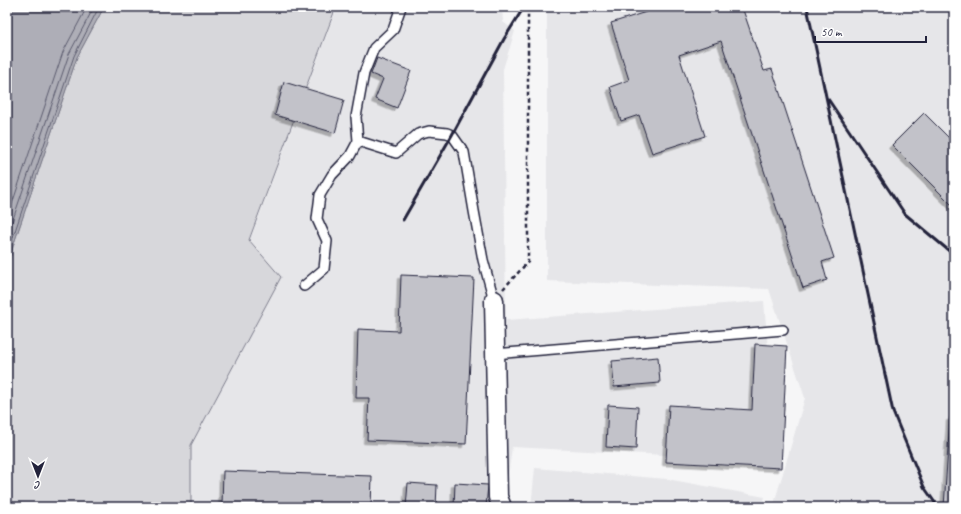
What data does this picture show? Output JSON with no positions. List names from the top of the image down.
{
  "scale_bar": "50 m",
  "north": "bottom"
}
